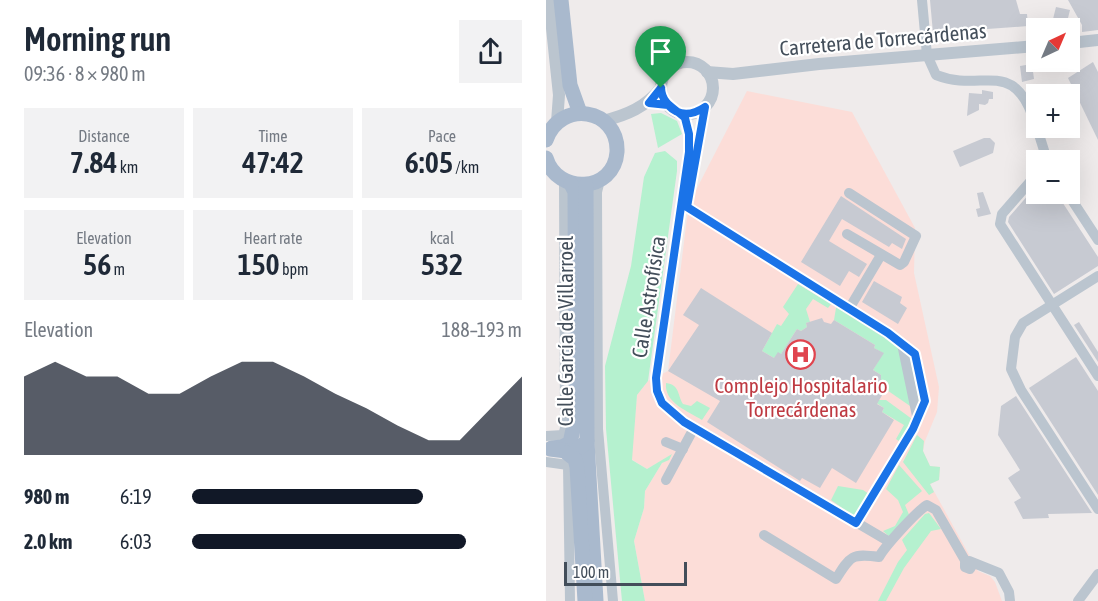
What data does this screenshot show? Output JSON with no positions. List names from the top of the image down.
{
  "streets": {
    "main road": ["Calle García de Villarroel"],
    "street": ["Carretera de Torrecárdenas", "Calle Astrofísica"]
  },
  "crossings": [
    ["Carretera de Torrecárdenas", "Calle Astrofísica"]
  ],
  "places": {
    "hospital": ["Complejo Hospitalario Torrecárdenas"]
  },
  "scale_bar": "100 m",
  "north": "top right",
  "page": {
    "heading": ["Morning run", "09:36 · 8 × 980 m"],
    "map_buttons": ["+", "−"],
    "stats": [
      ["Distance", "7.84 km"],
      ["Time", "47:42"],
      ["Pace", "6:05 /km"],
      ["Elevation", "56 m"],
      ["Heart rate", "150 bpm"],
      ["kcal", "532"]
    ],
    "chart": ["Elevation", "188–193 m"],
    "list": [
      {
        "name": "980 m",
        "note": "6:19"
      },
      {
        "name": "2.0 km",
        "note": "6:03"
      }
    ],
    "scale": "100 m"
  }
}
